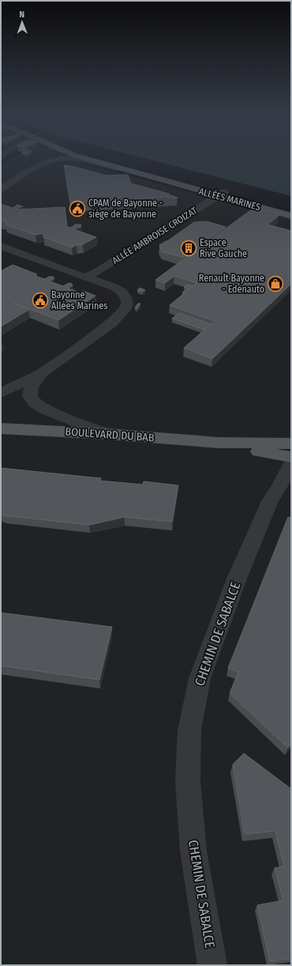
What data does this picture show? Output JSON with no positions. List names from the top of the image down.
{
  "streets": {
    "main road": ["ALLÉES MARINES", "BOULEVARD DU BAB"],
    "street": ["ALLÉE AMBROISE CROIZAT", "CHEMIN DE SABALCE"]
  },
  "crossings": [
    ["ALLÉES MARINES", "ALLÉE AMBROISE CROIZAT"]
  ],
  "places": {
    "public building": ["CPAM de Bayonne - siége de Bayonne", "Bayonne Allées Marines"],
    "building": ["Espace Rive Gauche"],
    "shop": ["Renault Bayonne - Edenauto"]
  },
  "north": "top"
}
